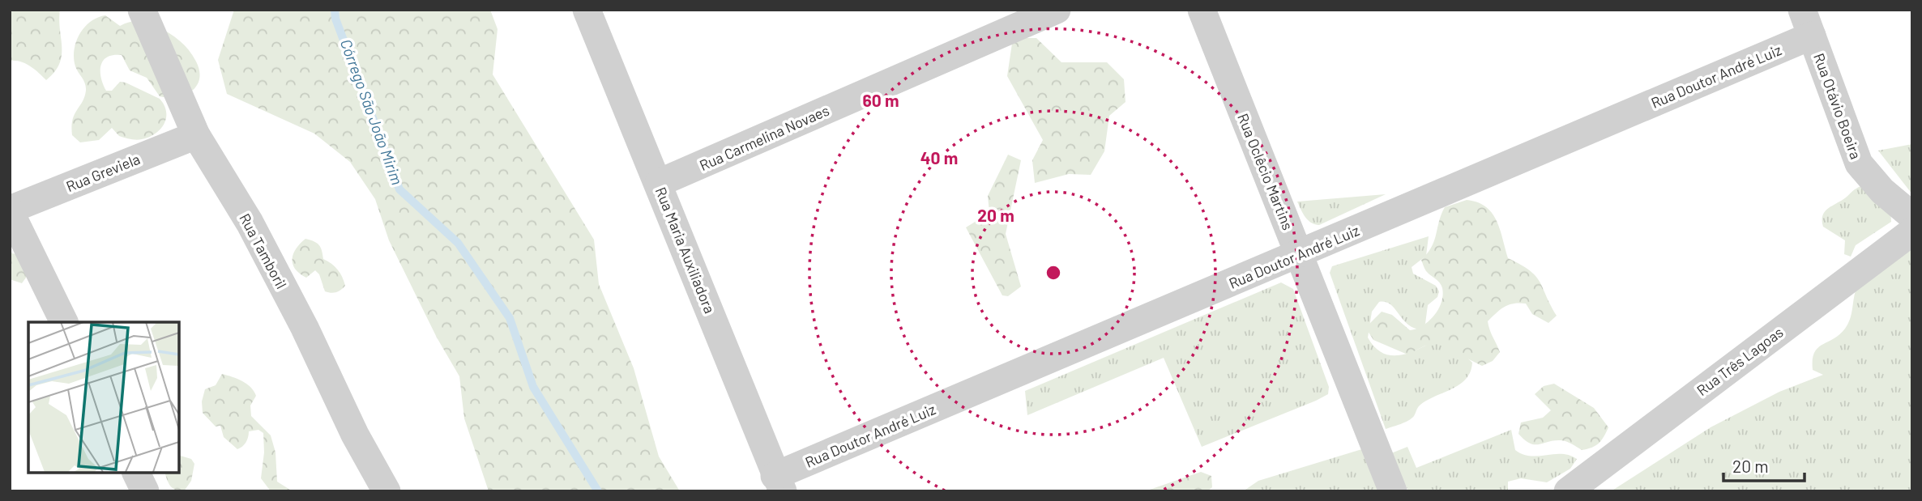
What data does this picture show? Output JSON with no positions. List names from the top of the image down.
{
  "streets": {
    "street": [
      "Rua Doutor André Luiz",
      "Rua Otávio Boeira",
      "Rua Carmelina Novaes",
      "Rua Oclêcio Martins",
      "Rua Greviela",
      "Rua Maria Auxiliadora",
      "Rua Tamboril",
      "Rua Três Lagoas"
    ]
  },
  "crossings": [
    ["Rua Doutor André Luiz", "Rua Otávio Boeira"],
    ["Rua Doutor André Luiz", "Rua Oclêcio Martins"],
    ["Rua Doutor André Luiz", "Rua Maria Auxiliadora"],
    ["Rua Carmelina Novaes", "Rua Maria Auxiliadora"],
    ["Rua Greviela", "Rua Tamboril"]
  ],
  "water": ["Córrego São João Mirim"],
  "scale_bar": "20 m",
  "rings": ["60 m", "40 m", "20 m"]
}
